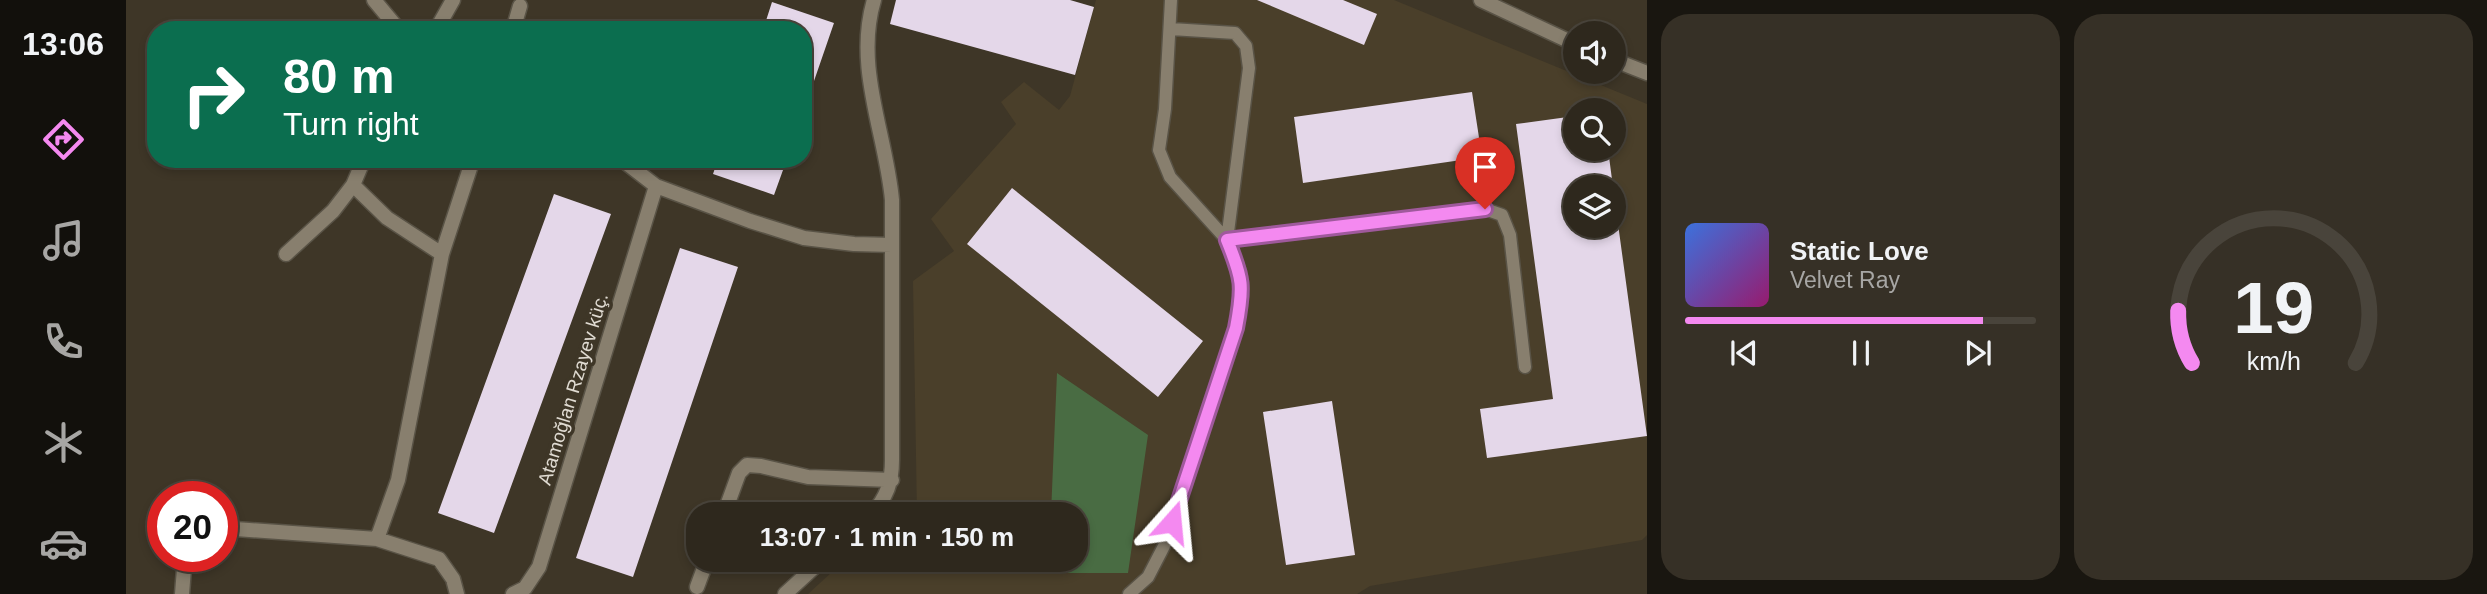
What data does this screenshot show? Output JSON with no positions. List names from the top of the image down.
{
  "streets": {
    "street": ["Atamoğlan Rzayev küç."]
  },
  "page": {
    "tabs": "13:06",
    "turn": ["80 m", "Turn right"],
    "song": ["Static Love", "Velvet Ray"],
    "limit": "20",
    "trip": "13:07 · 1 min · 150 m",
    "gauge": ["19", "km/h"]
  }
}
